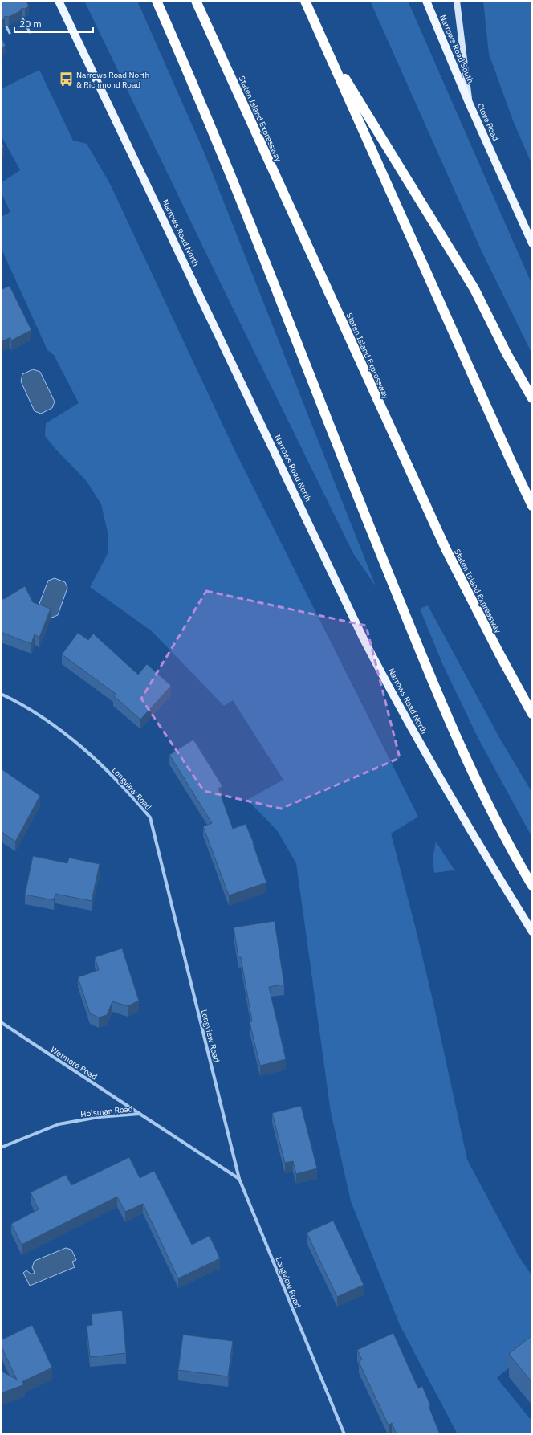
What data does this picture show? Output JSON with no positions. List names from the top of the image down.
{
  "streets": {
    "highway": ["Staten Island Expressway"],
    "main road": ["Narrows Road South", "Clove Road", "Narrows Road North"],
    "street": ["Longview Road", "Wetmore Road", "Holsman Road"]
  },
  "crossings": [
    ["Narrows Road South", "Clove Road"],
    ["Longview Road", "Holsman Road"],
    ["Wetmore Road", "Holsman Road"]
  ],
  "places": {
    "bus stop": ["Narrows Road North & Richmond Road"]
  },
  "scale_bar": "20 m"
}
